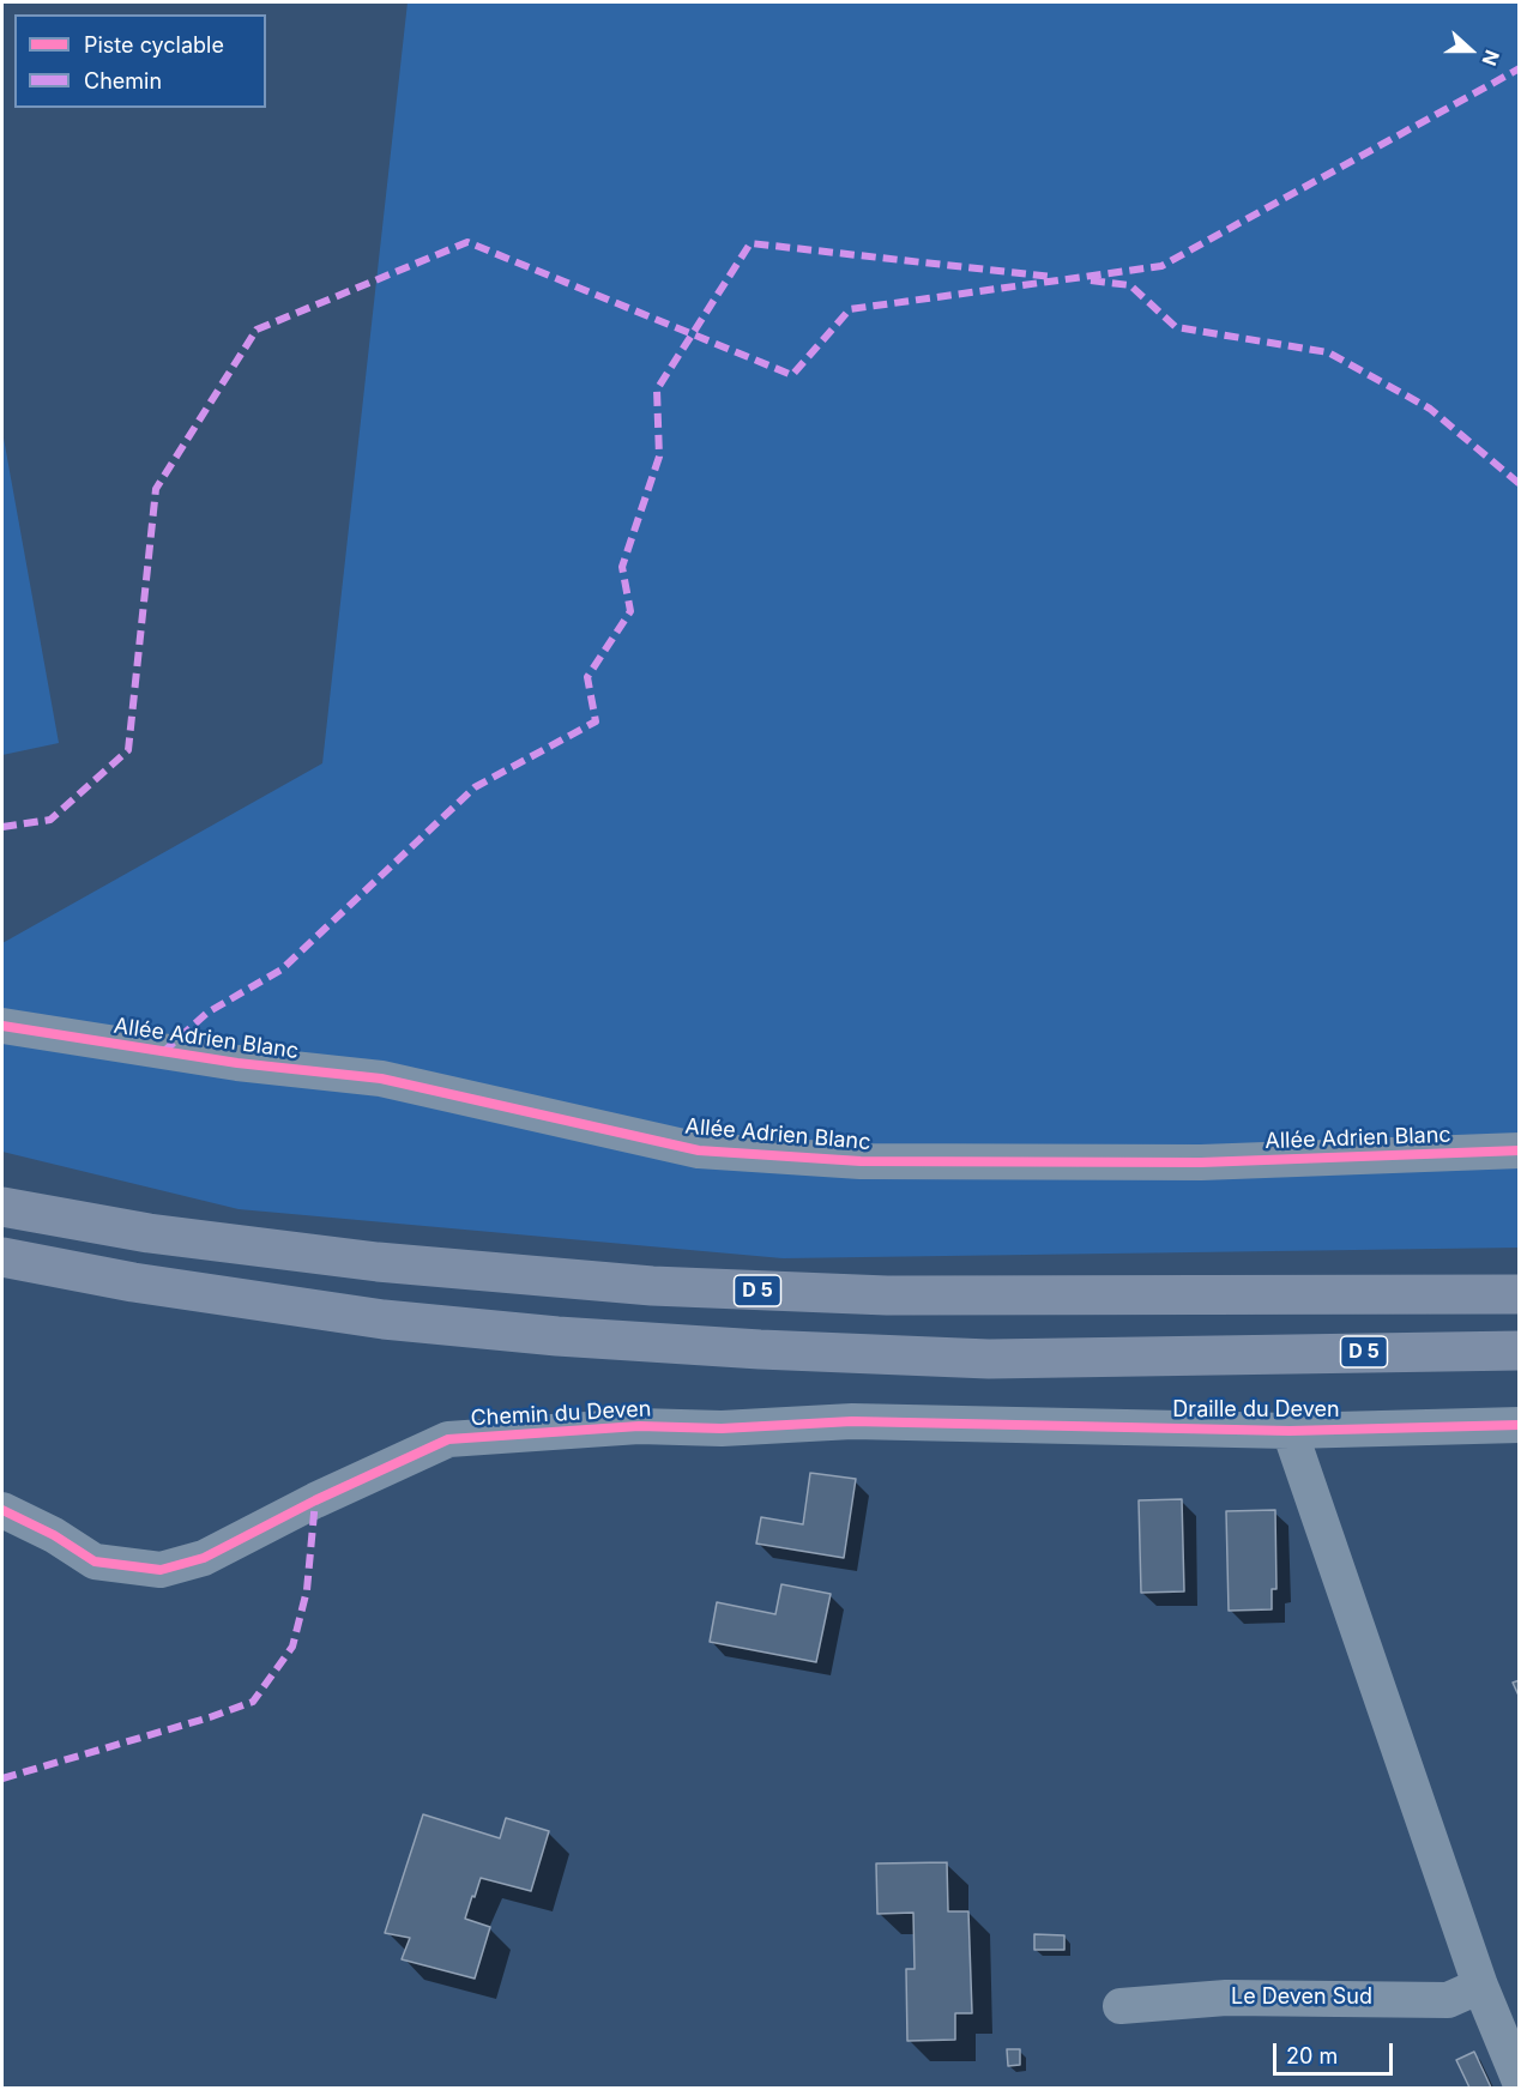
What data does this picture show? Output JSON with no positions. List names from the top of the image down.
{
  "streets": {
    "main road": ["D 5"],
    "street": [
      "Allée Adrien Blanc",
      "Draille du Deven",
      "Chemin du Deven",
      "Le Deven Sud"
    ]
  },
  "crossings": [
    ["Draille du Deven", "Chemin du Deven"]
  ],
  "legend": ["Piste cyclable", "Chemin"],
  "scale_bar": "20 m",
  "north": "right"
}
